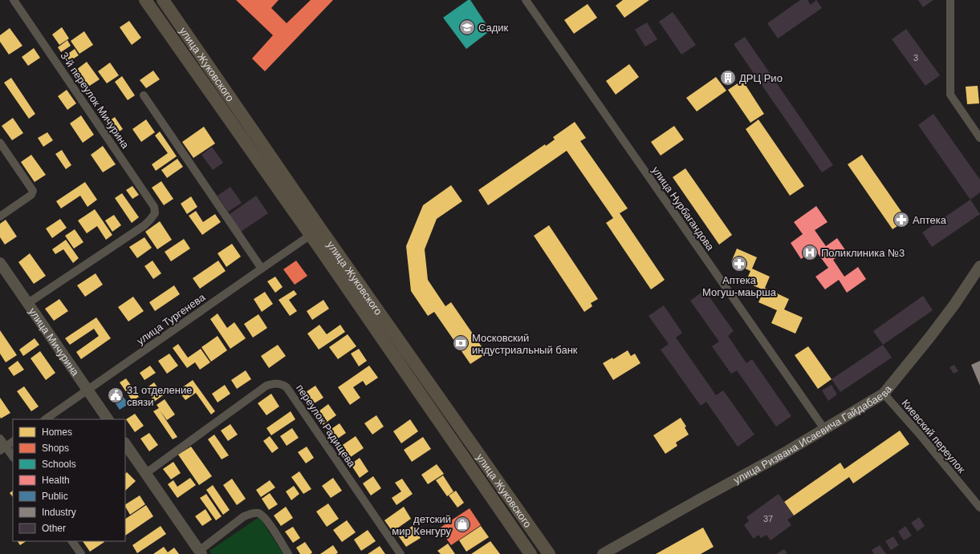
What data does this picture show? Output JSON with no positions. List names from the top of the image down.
{
  "streets": {
    "main road": ["улица Жуковского"],
    "street": [
      "3-й переулок Мичурина",
      "улица Нурбагандова",
      "улица Тургенева",
      "улица Мичурина",
      "переулок Радищева",
      "улица Ризвана Исаевича Гайдабаева",
      "Киевский переулок"
    ]
  },
  "crossings": [
    ["3-й переулок Мичурина", "улица Мичурина"],
    ["улица Нурбагандова", "улица Ризвана Исаевича Гайдабаева"],
    ["улица Тургенева", "улица Мичурина"],
    ["улица Ризвана Исаевича Гайдабаева", "Киевский переулок"]
  ],
  "places": {
    "school or university": ["Садик"],
    "building": ["ДРЦ Рио"],
    "pharmacy": ["Аптека", "Аптека Могуш-маьрша"],
    "hospital": ["Поликлиника №3"],
    "bank": ["Московский индустриальный банк"],
    "public building": ["31 отделение связи"],
    "shop": ["детский мир Кенгуру"]
  },
  "house_numbers": ["3", "37"],
  "legend": [
    "Homes",
    "Shops",
    "Schools",
    "Health",
    "Public",
    "Industry",
    "Other"
  ]
}
